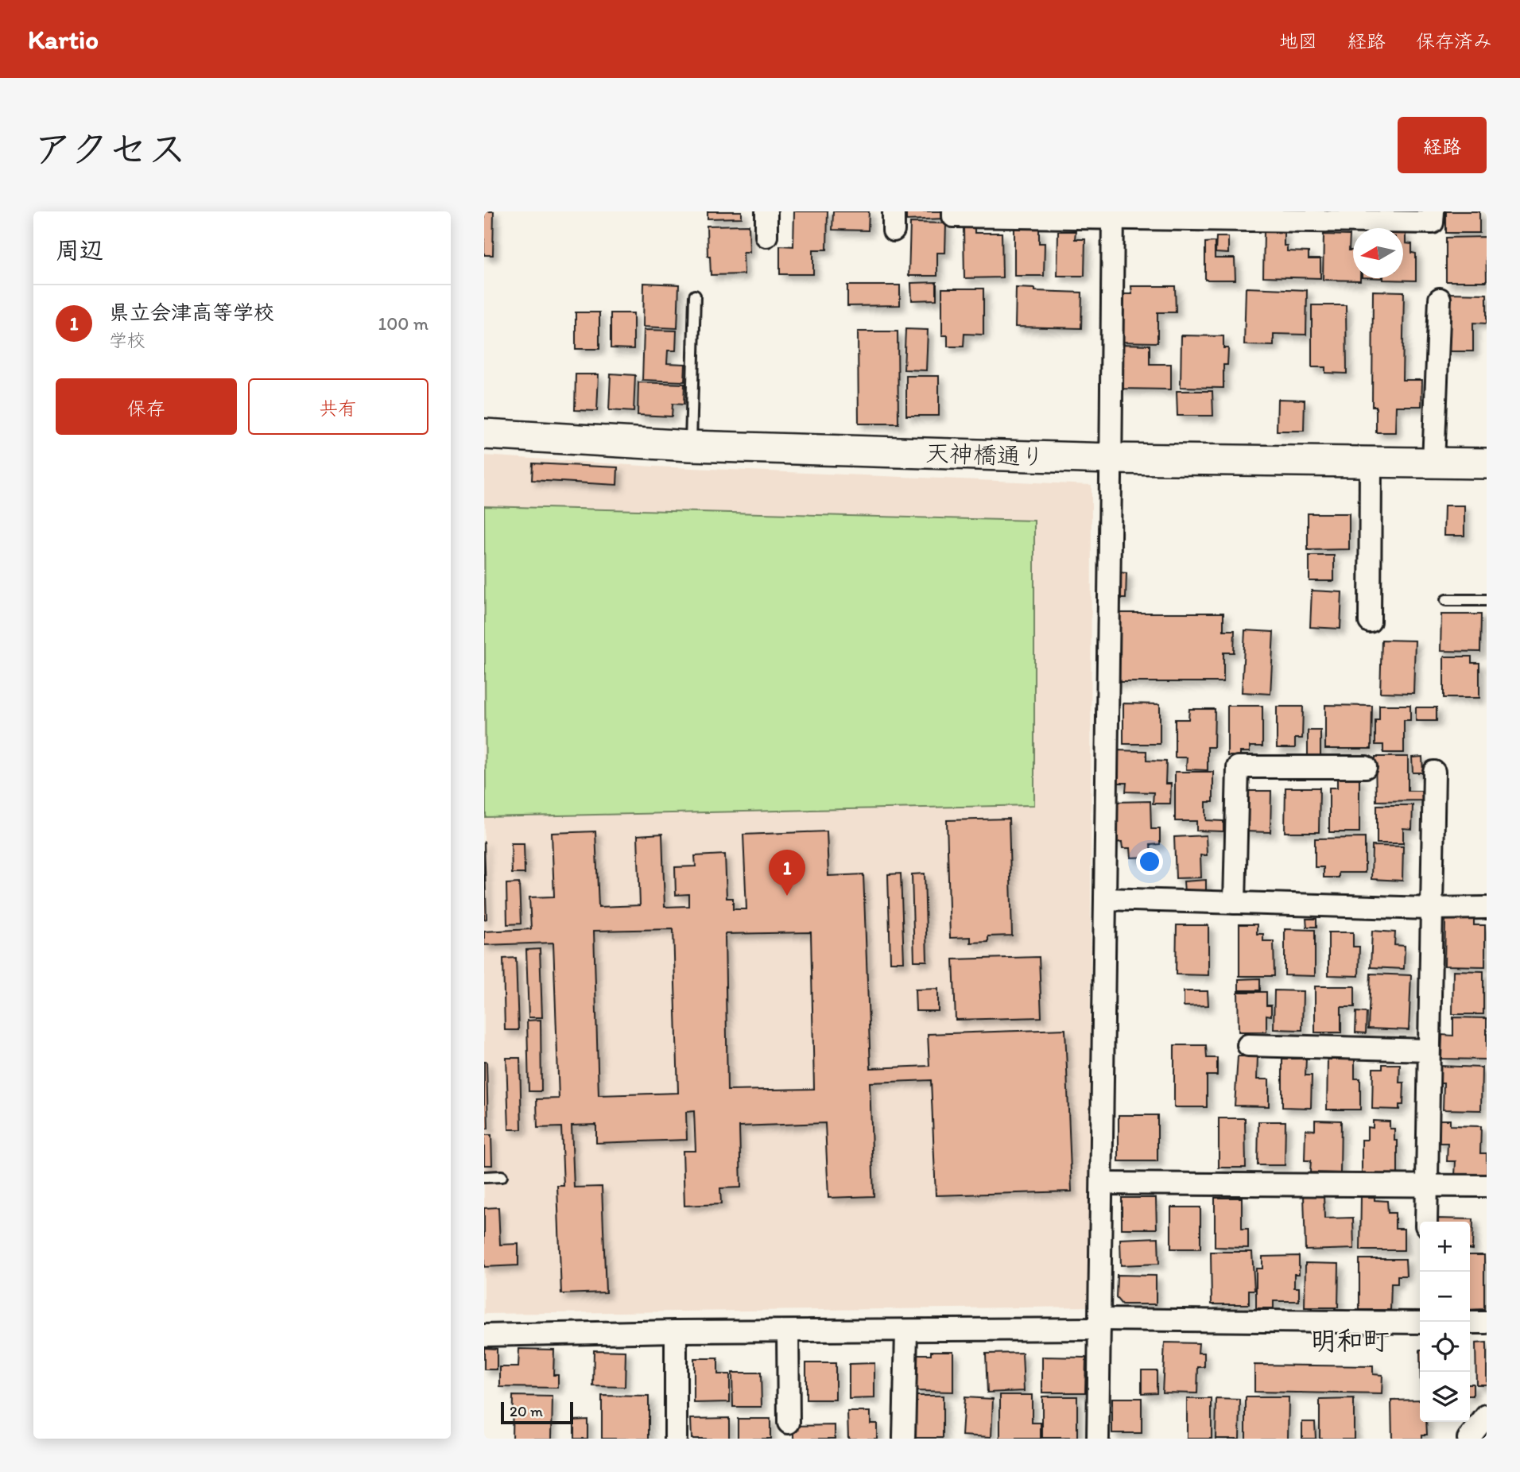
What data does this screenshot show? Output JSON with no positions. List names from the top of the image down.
{
  "streets": {
    "street": ["天神橋通り"]
  },
  "districts": ["明和町"],
  "scale_bar": "20 m",
  "north": "left",
  "page": {
    "header": "Kartio",
    "nav": ["地図", "経路", "保存済み"],
    "title": "アクセス",
    "buttons": [
      "経路",
      ["保存", "共有"]
    ],
    "heading": "周辺",
    "list": [
      {
        "mark": "1",
        "name": "県立会津高等学校",
        "note": "学校",
        "value": "100 m"
      }
    ],
    "pins": "1",
    "map_buttons": ["+", "−"],
    "scale": "20 m"
  }
}
